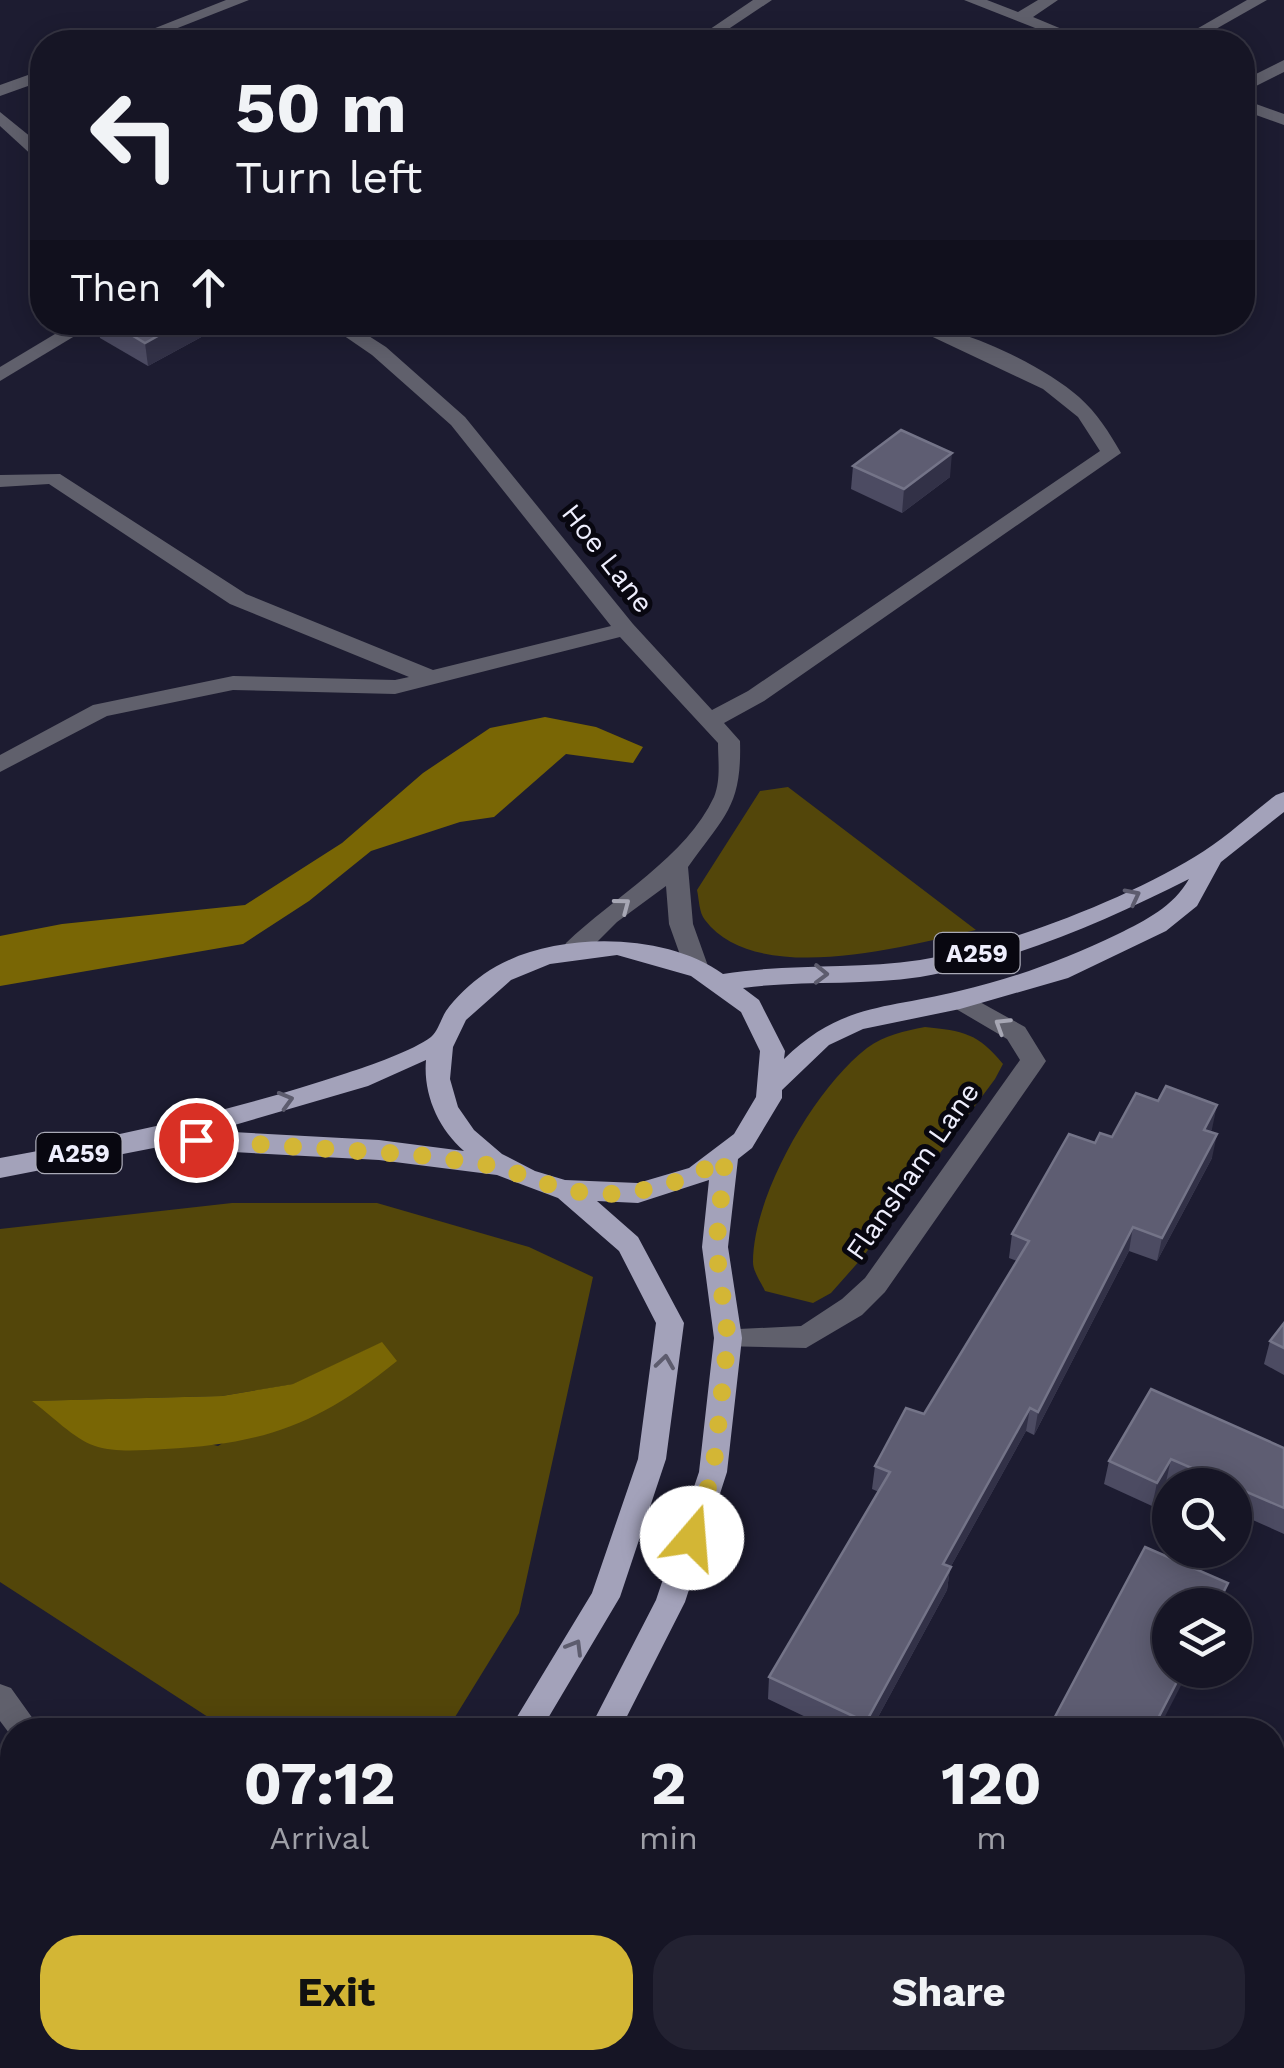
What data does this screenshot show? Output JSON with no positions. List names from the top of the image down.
{
  "streets": {
    "main road": ["A259"],
    "street": ["Hoe Lane", "Flansham Lane"]
  },
  "crossings": [
    ["Hoe Lane", "A259"],
    ["A259", "Flansham Lane"]
  ],
  "page": {
    "turn": ["50 m", "Turn left"],
    "then": "Then",
    "eta": [
      "07:12",
      "Arrival",
      "2",
      "min",
      "120",
      "m"
    ],
    "buttons": ["Exit", "Share"]
  }
}
